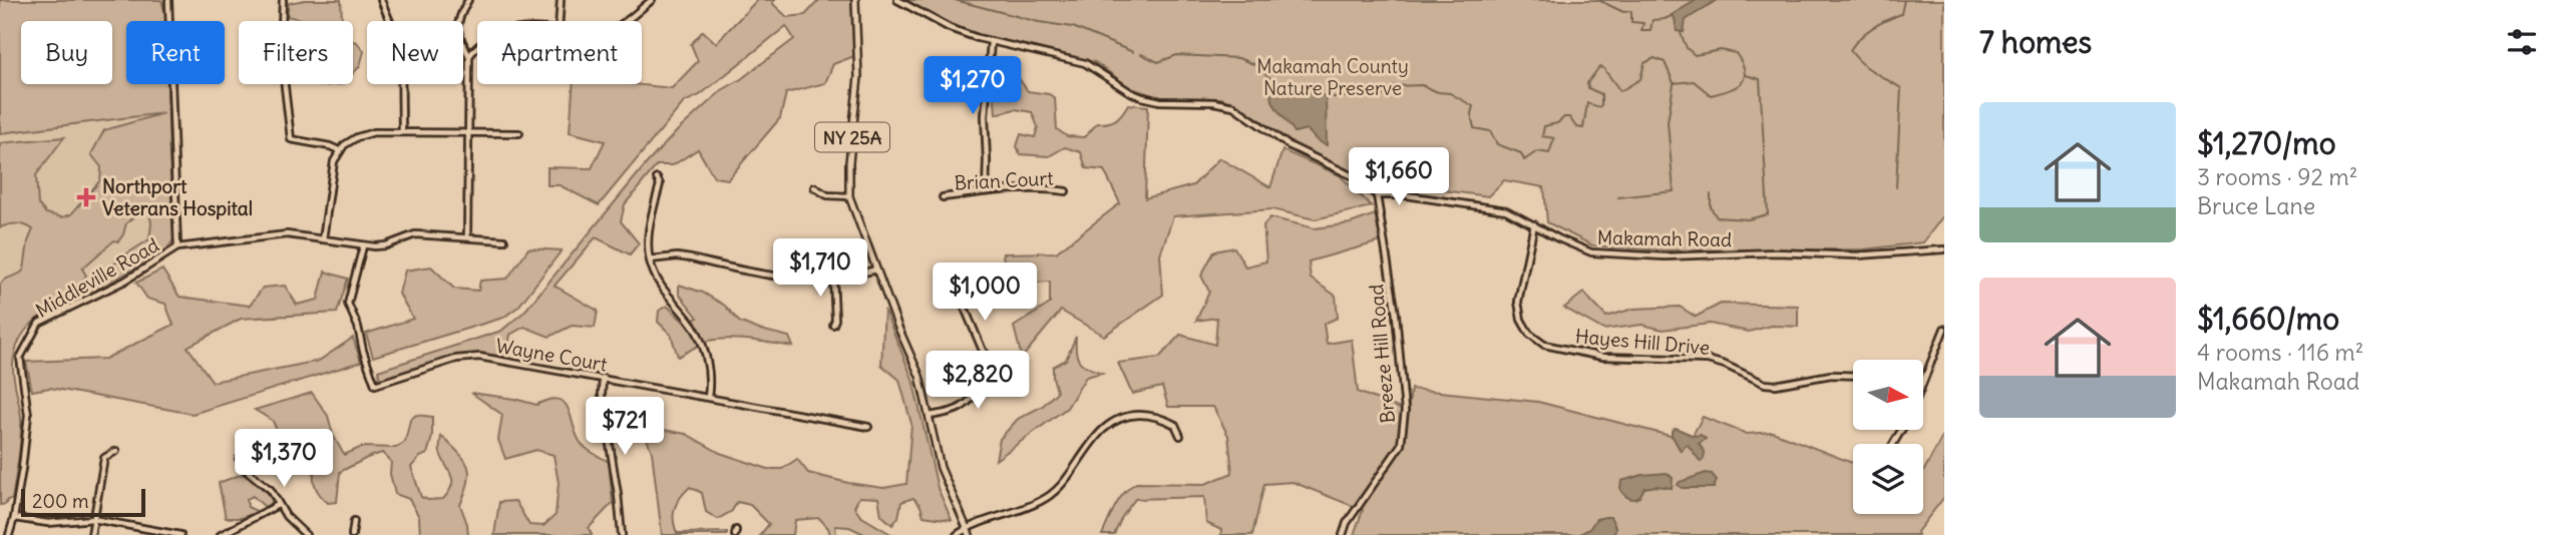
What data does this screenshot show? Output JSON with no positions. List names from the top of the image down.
{
  "streets": {
    "main road": ["NY 25A"],
    "street": [
      "Brian Court",
      "Makamah Road",
      "Middleville Road",
      "Hayes Hill Drive",
      "Breeze Hill Road",
      "Wayne Court"
    ]
  },
  "crossings": [
    ["Makamah Road", "Hayes Hill Drive"],
    ["Makamah Road", "Breeze Hill Road"]
  ],
  "parks": ["Makamah County Nature Preserve"],
  "places": {
    "health": ["Northport Veterans Hospital"]
  },
  "scale_bar": "200 m",
  "north": "right",
  "page": {
    "heading": "7 homes",
    "chip": [
      "Buy",
      "Rent",
      "Filters",
      "New",
      "Apartment"
    ],
    "price": [
      "$1,270",
      "$1,660",
      "$1,710",
      "$1,000",
      "$2,820",
      "$721",
      "$1,370"
    ],
    "list": [
      {
        "name": "$1,270/mo",
        "note": "3 rooms · 92 m² · Bruce Lane"
      },
      {
        "name": "$1,660/mo",
        "note": "4 rooms · 116 m² · Makamah Road"
      }
    ],
    "scale": "200 m"
  }
}
